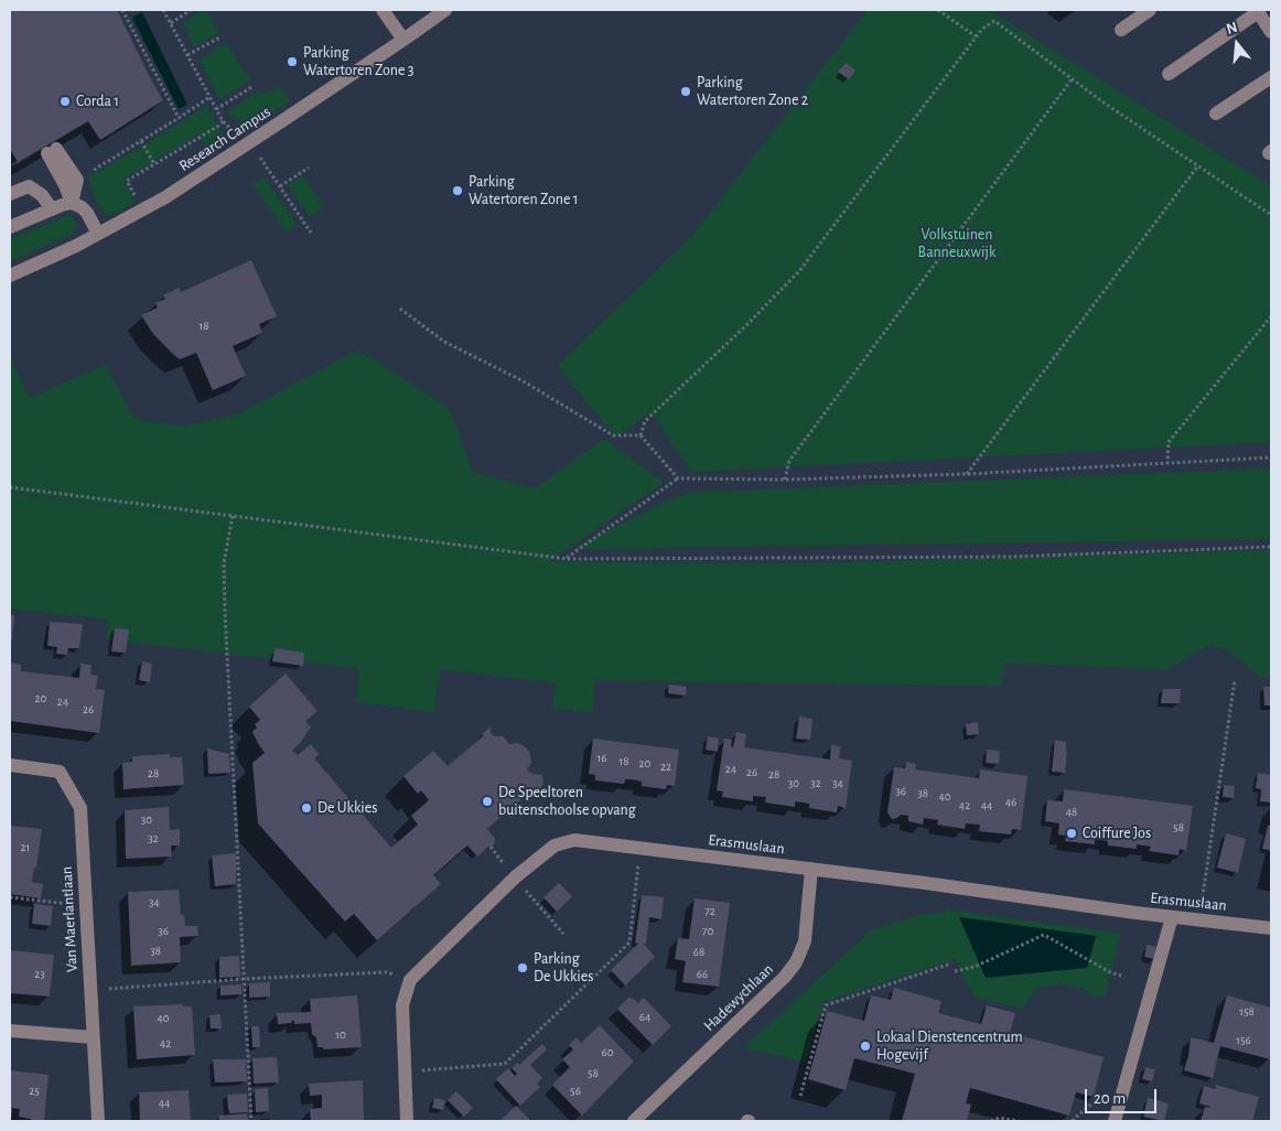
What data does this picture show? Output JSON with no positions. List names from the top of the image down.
{
  "streets": {
    "street": [
      "Research Campus",
      "Erasmuslaan",
      "Van Maerlantlaan",
      "Hadewychlaan"
    ]
  },
  "crossings": [
    ["Erasmuslaan", "Hadewychlaan"]
  ],
  "parks": ["Volkstuinen Banneuxwijk"],
  "places": [
    "Parking Watertoren Zone 3",
    "Parking Watertoren Zone 2",
    "Corda 1",
    "Parking Watertoren Zone 1",
    "De Speeltoren buitenschoolse opvang",
    "De Ukkies",
    "Coiffure Jos",
    "Parking De Ukkies",
    "Lokaal Dienstencentrum Hogevijf"
  ],
  "house_numbers": [
    "18",
    "20",
    "24",
    "26",
    "16",
    "18",
    "20",
    "22",
    "24",
    "26",
    "28",
    "28",
    "30",
    "32",
    "34",
    "36",
    "38",
    "40",
    "46",
    "42",
    "44",
    "48",
    "30",
    "58",
    "32",
    "21",
    "34",
    "72",
    "36",
    "70",
    "38",
    "68",
    "23",
    "66",
    "158",
    "64",
    "40",
    "10",
    "156",
    "42",
    "60",
    "58",
    "25",
    "56",
    "44"
  ],
  "scale_bar": "20 m",
  "north": "top"
}
